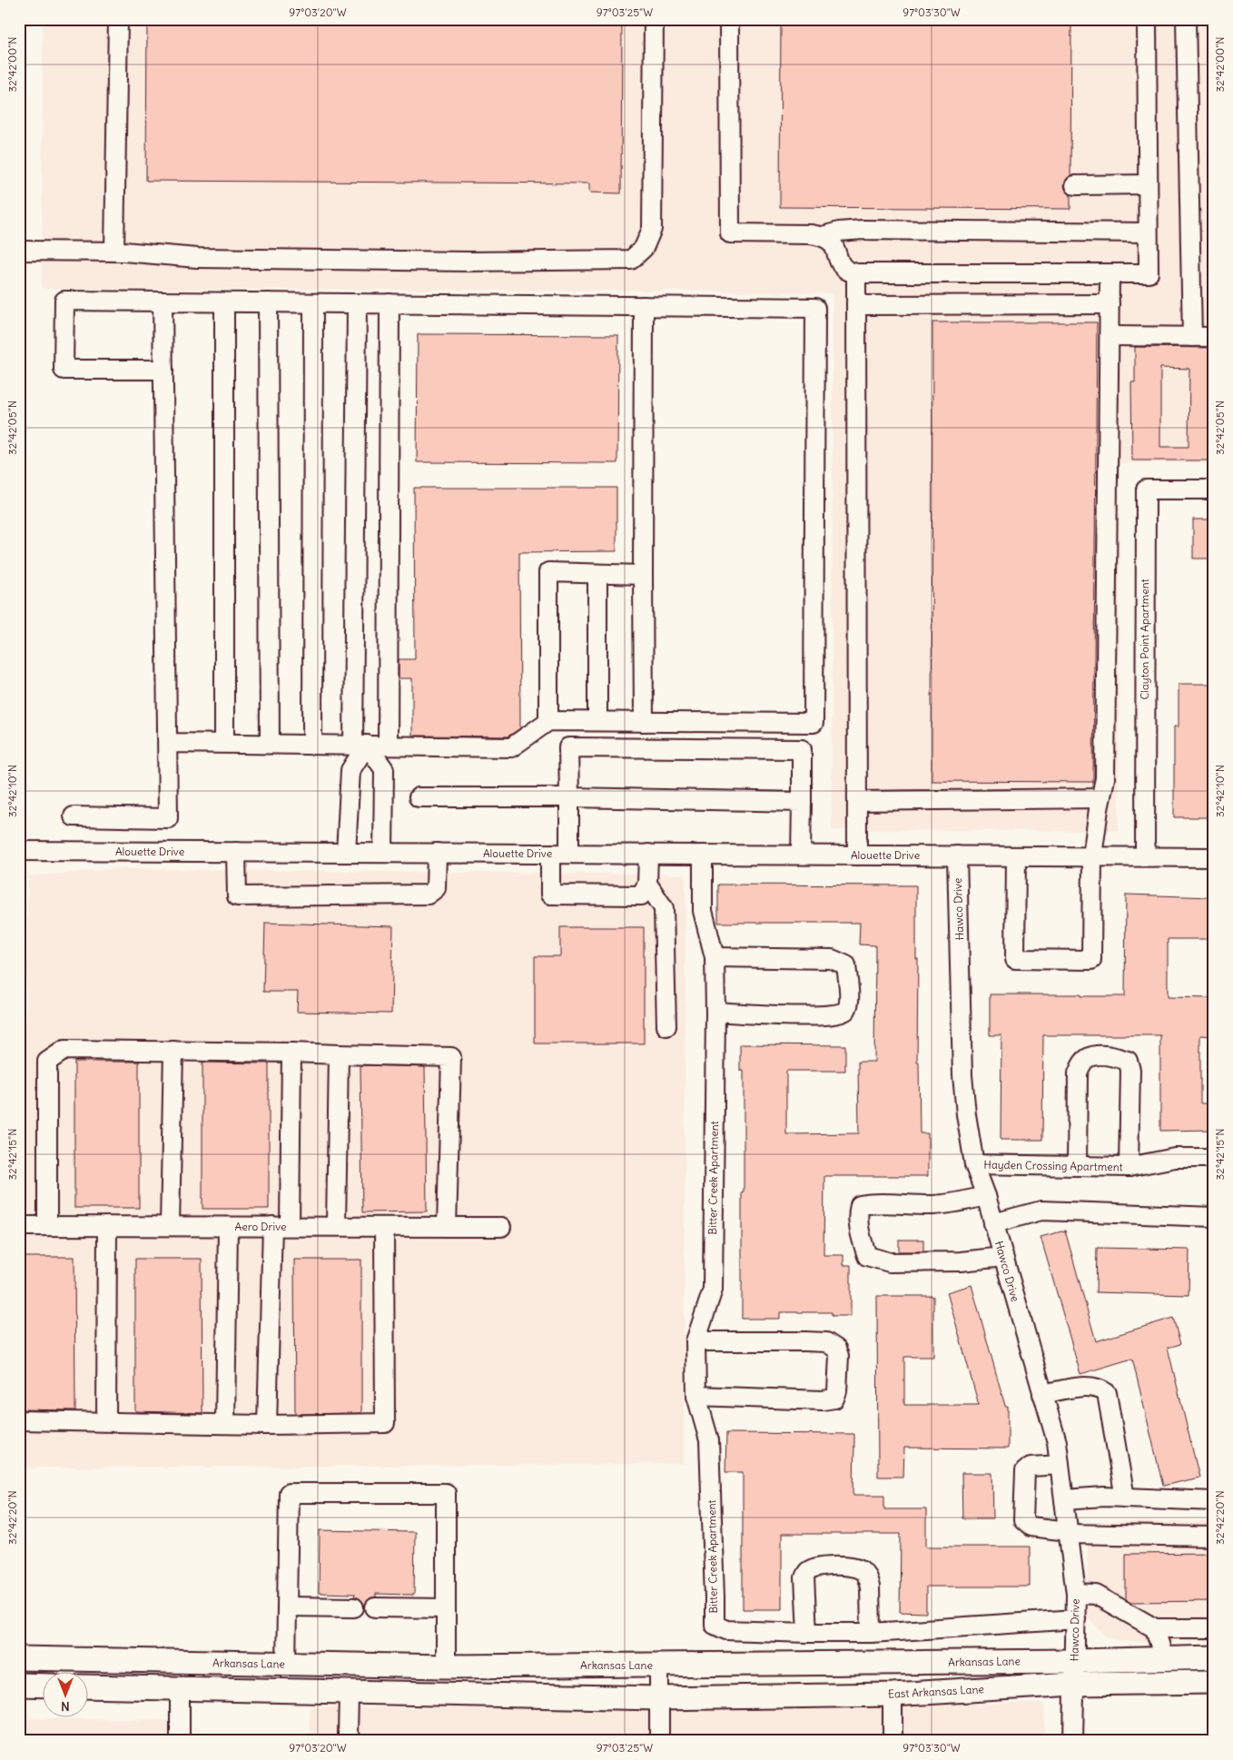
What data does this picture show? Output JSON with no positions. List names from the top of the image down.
{
  "streets": {
    "main road": ["Arkansas Lane", "East Arkansas Lane"],
    "street": [
      "Clayton Point Apartment",
      "Alouette Drive",
      "Hawco Drive",
      "Hayden Crossing Apartment",
      "Bitter Creek Apartment",
      "Aero Drive"
    ]
  },
  "crossings": [
    ["Clayton Point Apartment", "Alouette Drive"],
    ["Alouette Drive", "Hawco Drive"],
    ["Alouette Drive", "Bitter Creek Apartment"],
    ["Hawco Drive", "Hayden Crossing Apartment"],
    ["Hawco Drive", "Bitter Creek Apartment"],
    ["Hawco Drive", "Arkansas Lane"],
    ["Hawco Drive", "East Arkansas Lane"]
  ],
  "north": "bottom",
  "coordinates": [
    "97°03'20\"W",
    "97°03'25\"W",
    "97°03'30\"W",
    "32°42'00\"N",
    "32°42'05\"N",
    "32°42'10\"N",
    "32°42'15\"N",
    "32°42'20\"N"
  ]
}
